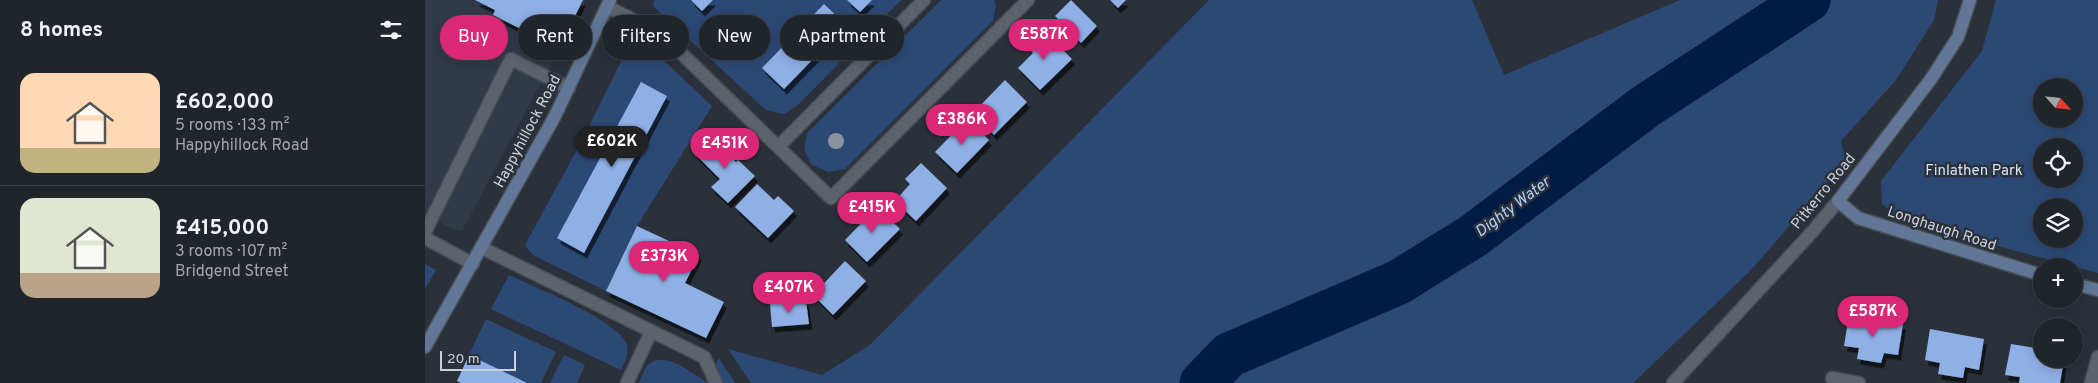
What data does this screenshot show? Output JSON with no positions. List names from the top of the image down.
{
  "streets": {
    "street": ["Happyhillock Road", "Pitkerro Road", "Longhaugh Road"]
  },
  "crossings": [
    ["Pitkerro Road", "Longhaugh Road"]
  ],
  "water": ["Dighty Water"],
  "parks": ["Finlathen Park"],
  "scale_bar": "20 m",
  "north": "bottom right",
  "page": {
    "heading": "8 homes",
    "chip": [
      "Buy",
      "Rent",
      "Filters",
      "New",
      "Apartment"
    ],
    "price": [
      "£587K",
      "£386K",
      "£602K",
      "£451K",
      "£415K",
      "£373K",
      "£407K",
      "£587K"
    ],
    "list": [
      {
        "name": "£602,000",
        "note": "5 rooms · 133 m² · Happyhillock Road"
      },
      {
        "name": "£415,000",
        "note": "3 rooms · 107 m² · Bridgend Street"
      }
    ],
    "map_buttons": ["+", "−"],
    "scale": "20 m"
  }
}
